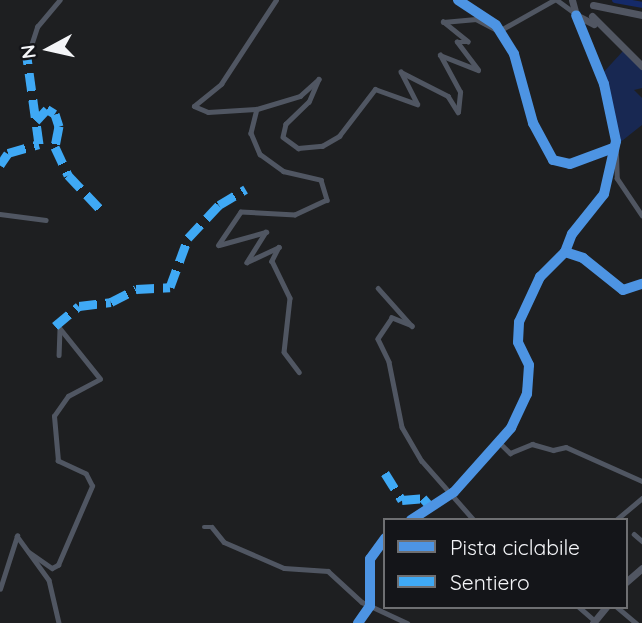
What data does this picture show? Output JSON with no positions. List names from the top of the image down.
{
  "legend": ["Pista ciclabile", "Sentiero"],
  "north": "left"
}
